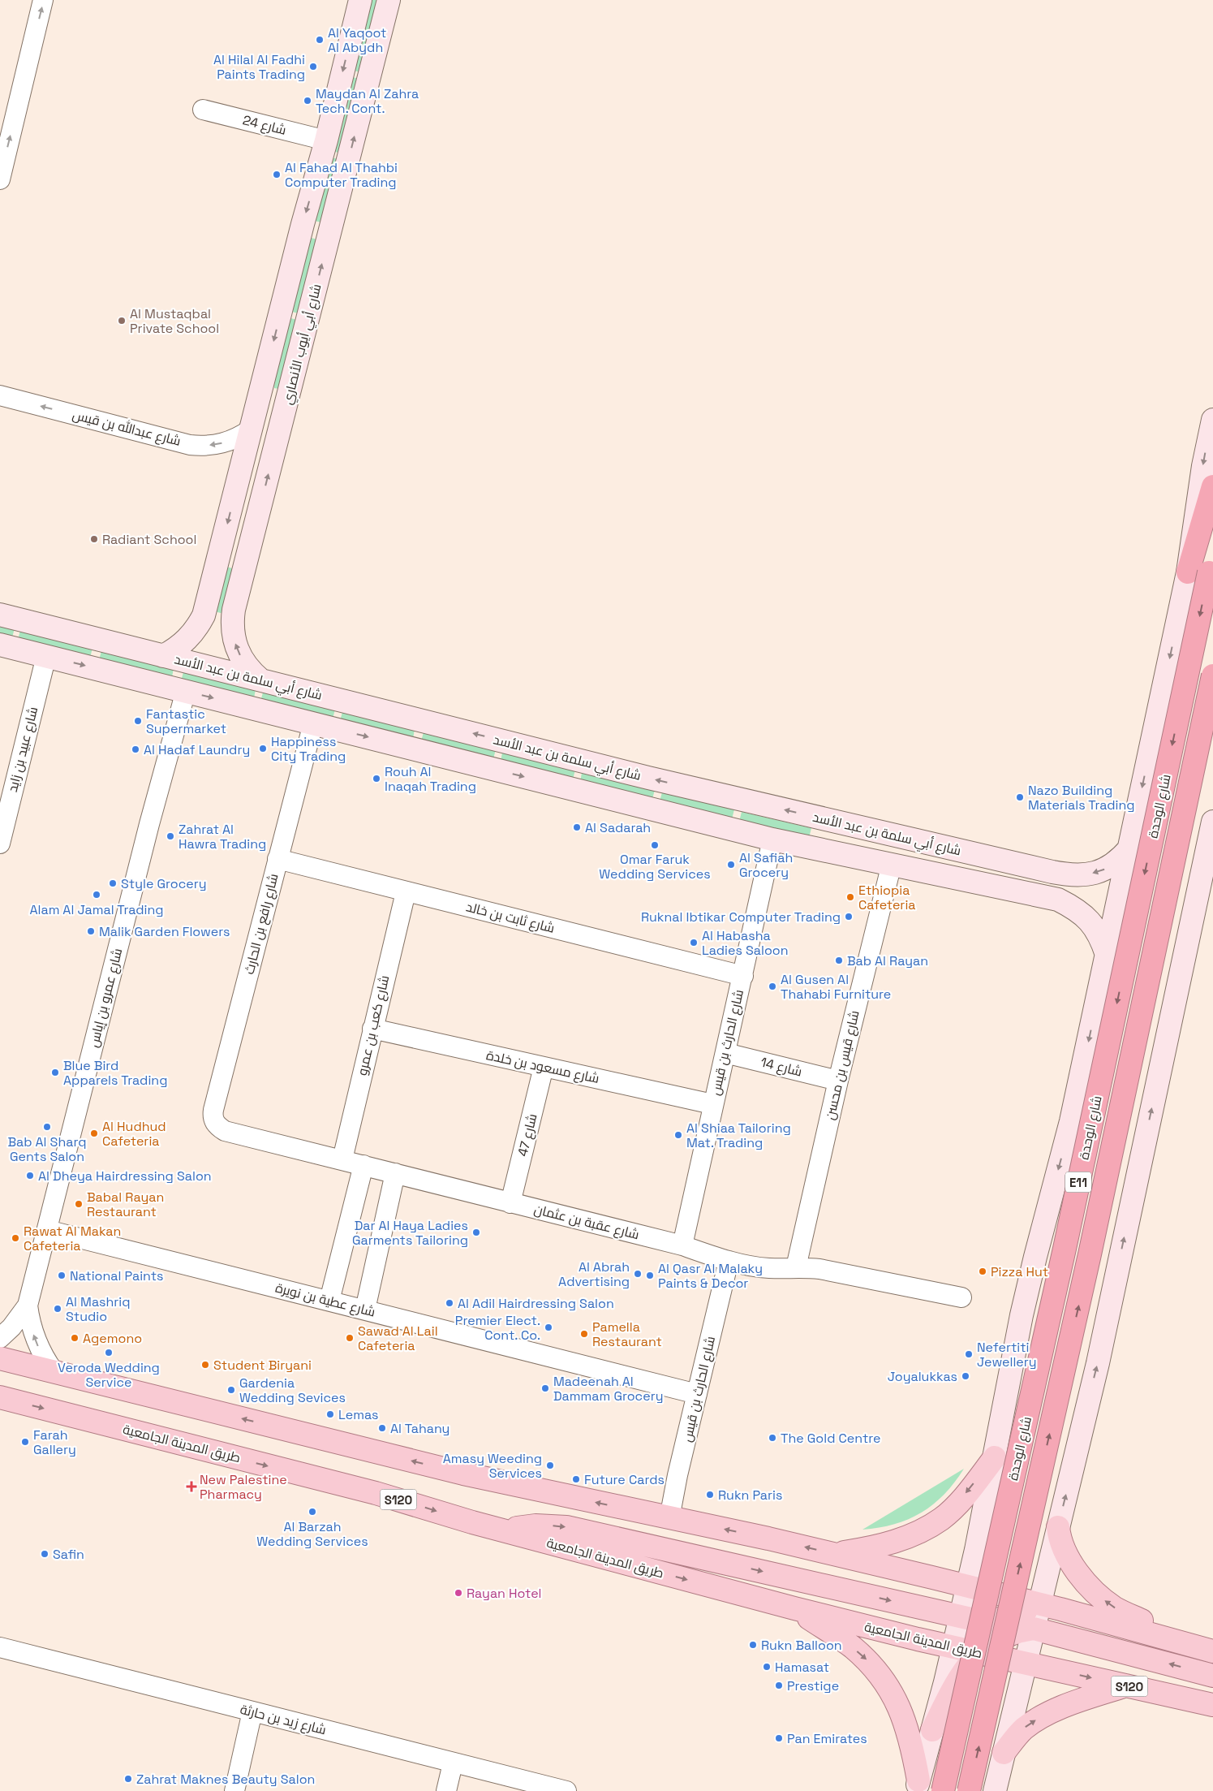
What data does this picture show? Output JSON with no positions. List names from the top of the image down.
{
  "streets": {
    "highway": ["شارع الوحدة", "E11"],
    "main road": ["طريق المدينة الجامعية", "S120"],
    "street": [
      "شارع 24",
      "شارع أبي أيوب الأنصاري",
      "شارع عبدالله بن قيس",
      "شارع أبي سلمة بن عبد الأسد",
      "شارع عبيد بن زايد",
      "شارع ثابت بن خالد",
      "شارع رافع بن الحارث",
      "شارع عمرو بن إياس",
      "شارع كعب بن عمرو",
      "شارع الحارث بن قيس",
      "شارع قيس بن محسن",
      "شارع مسعود بن خلدة",
      "شارع 14",
      "شارع 47",
      "شارع عقبة بن عثمان",
      "شارع عطية بن نويرة",
      "شارع زيد بن حارثة"
    ]
  },
  "crossings": [
    ["شارع أبي أيوب الأنصاري", "شارع أبي سلمة بن عبد الأسد"],
    ["شارع أبي سلمة بن عبد الأسد", "شارع عبيد بن زايد"],
    ["شارع أبي سلمة بن عبد الأسد", "شارع رافع بن الحارث"],
    ["شارع أبي سلمة بن عبد الأسد", "شارع عمرو بن إياس"],
    ["شارع أبي سلمة بن عبد الأسد", "شارع الحارث بن قيس"],
    ["شارع أبي سلمة بن عبد الأسد", "شارع قيس بن محسن"],
    ["شارع ثابت بن خالد", "شارع رافع بن الحارث"],
    ["شارع ثابت بن خالد", "شارع كعب بن عمرو"],
    ["شارع ثابت بن خالد", "شارع الحارث بن قيس"],
    ["شارع رافع بن الحارث", "شارع عقبة بن عثمان"],
    ["شارع عمرو بن إياس", "شارع عطية بن نويرة"],
    ["شارع كعب بن عمرو", "شارع مسعود بن خلدة"],
    ["شارع كعب بن عمرو", "شارع عقبة بن عثمان"],
    ["شارع الحارث بن قيس", "شارع مسعود بن خلدة"],
    ["شارع الحارث بن قيس", "شارع 14"],
    ["شارع الحارث بن قيس", "شارع عقبة بن عثمان"],
    ["شارع الحارث بن قيس", "شارع عطية بن نويرة"],
    ["شارع قيس بن محسن", "شارع 14"],
    ["شارع قيس بن محسن", "شارع عقبة بن عثمان"],
    ["شارع مسعود بن خلدة", "شارع 47"],
    ["شارع 47", "شارع عقبة بن عثمان"]
  ],
  "one_way": ["شارع عبدالله بن قيس"],
  "places": {
    "other": [
      "Al Yaqoot Al Abydh",
      "Al Hilal Al Fadhi Paints Trading",
      "Maydan Al Zahra Tech. Cont.",
      "Al Fahad Al Thahbi Computer Trading",
      "Al Mustaqbal Private School",
      "Radiant School",
      "Fantastic Supermarket",
      "Happiness City Trading",
      "Al Hadaf Laundry",
      "Rouh Al Inaqah Trading",
      "Nazo Building Materials Trading",
      "Al Sadarah",
      "Zahrat Al Hawra Trading",
      "Omar Faruk Wedding Services",
      "Al Safiah Grocery",
      "Style Grocery",
      "Alam Al Jamal Trading",
      "Ethiopia Cafeteria",
      "Ruknal Ibtikar Computer Trading",
      "Malik Garden Flowers",
      "Al Habasha Ladies Saloon",
      "Bab Al Rayan",
      "Al Gusen Al Thahabi Furniture",
      "Blue Bird Apparels Trading",
      "Bab Al Sharq Gents Salon",
      "Al Hudhud Cafeteria",
      "Al Shiaa Tailoring Mat. Trading",
      "Al Dheya Hairdressing Salon",
      "Babal Rayan Restaurant",
      "Dar Al Haya Ladies Garments Tailoring",
      "Rawat Al Makan Cafeteria",
      "Pizza Hut",
      "Al Abrah Advertising",
      "National Paints",
      "Al Qasr Al Malaky Paints & Decor",
      "Al Adil Hairdressing Salon",
      "Al Mashriq Studio",
      "Premier Elect. Cont. Co.",
      "Pamella Restaurant",
      "Agemono",
      "Sawad Al Lail Cafeteria",
      "Veroda Wedding Service",
      "Nefertiti Jewellery",
      "Student Biryani",
      "Joyalukkas",
      "Madeenah Al Dammam Grocery",
      "Gardenia Wedding Sevices",
      "Lemas",
      "Al Tahany",
      "The Gold Centre",
      "Farah Gallery",
      "Amasy Weeding Services",
      "Future Cards",
      "Rukn Paris",
      "Al Barzah Wedding Services",
      "Safin",
      "Rayan Hotel",
      "Rukn Balloon",
      "Hamasat",
      "Prestige",
      "Pan Emirates",
      "Zahrat Maknes Beauty Salon"
    ],
    "health": ["New Palestine Pharmacy"]
  }
}
